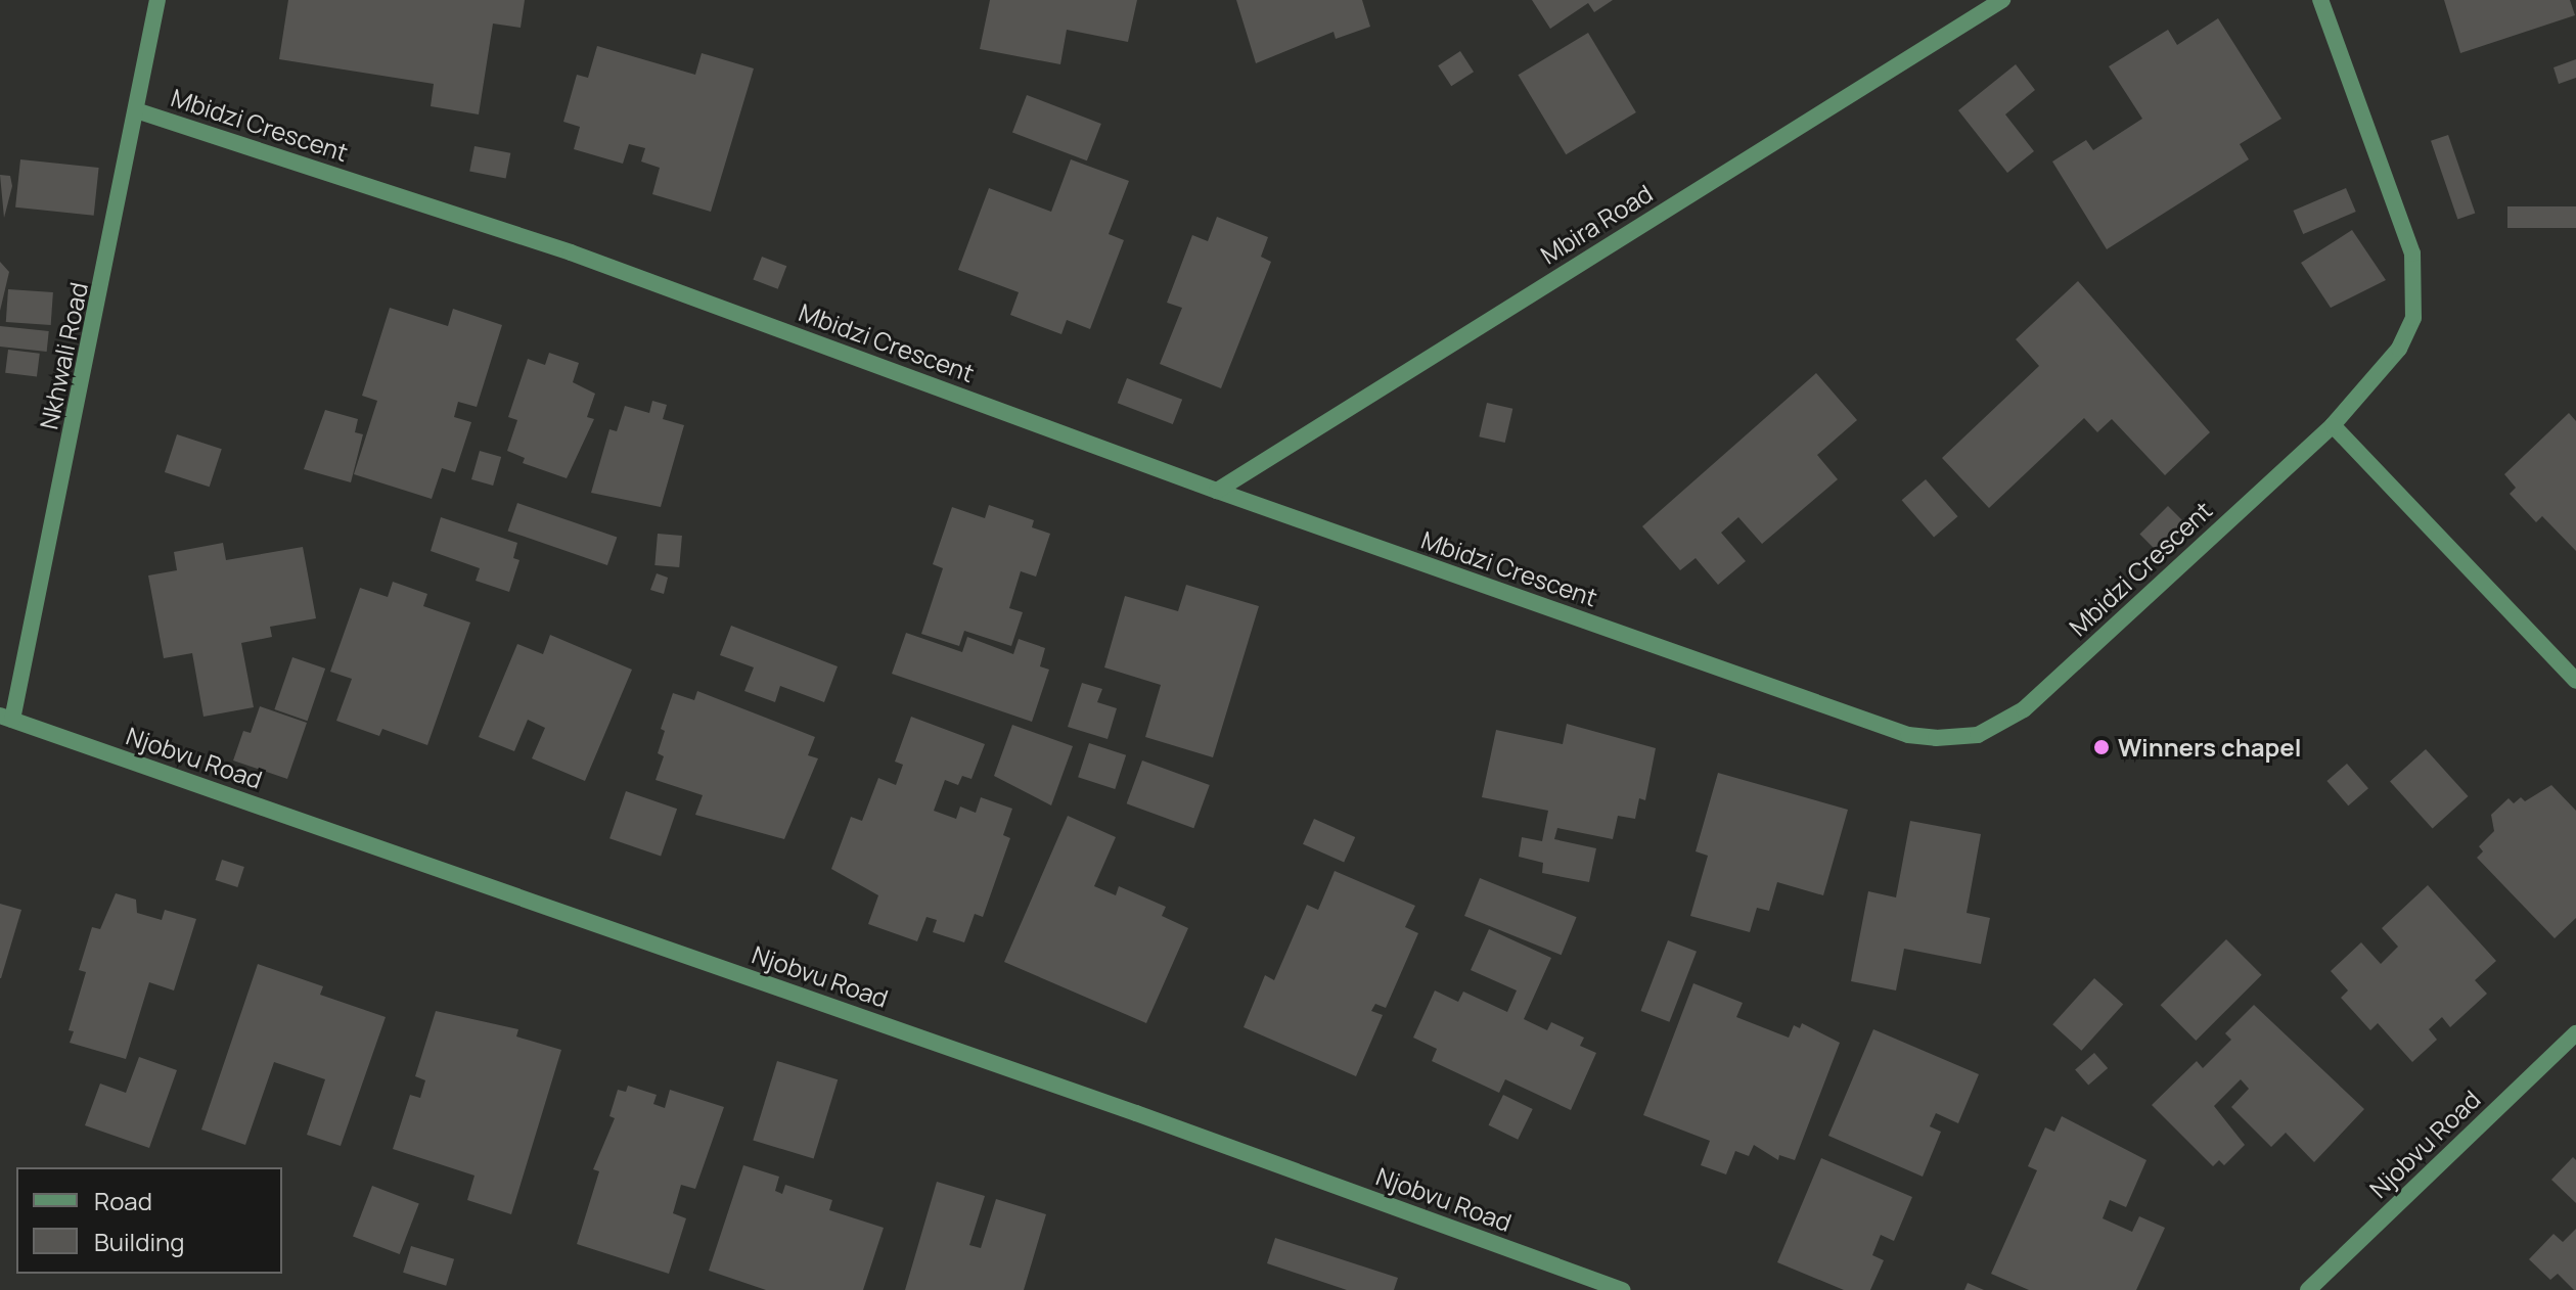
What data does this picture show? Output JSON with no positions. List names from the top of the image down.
{
  "streets": {
    "street": [
      "Mbidzi Crescent",
      "Mbira Road",
      "Nkhwali Road",
      "Njobvu Road"
    ]
  },
  "crossings": [
    ["Mbidzi Crescent", "Mbira Road"],
    ["Mbidzi Crescent", "Nkhwali Road"],
    ["Nkhwali Road", "Njobvu Road"]
  ],
  "places": ["Winners chapel"],
  "legend": ["Road", "Building"]
}
